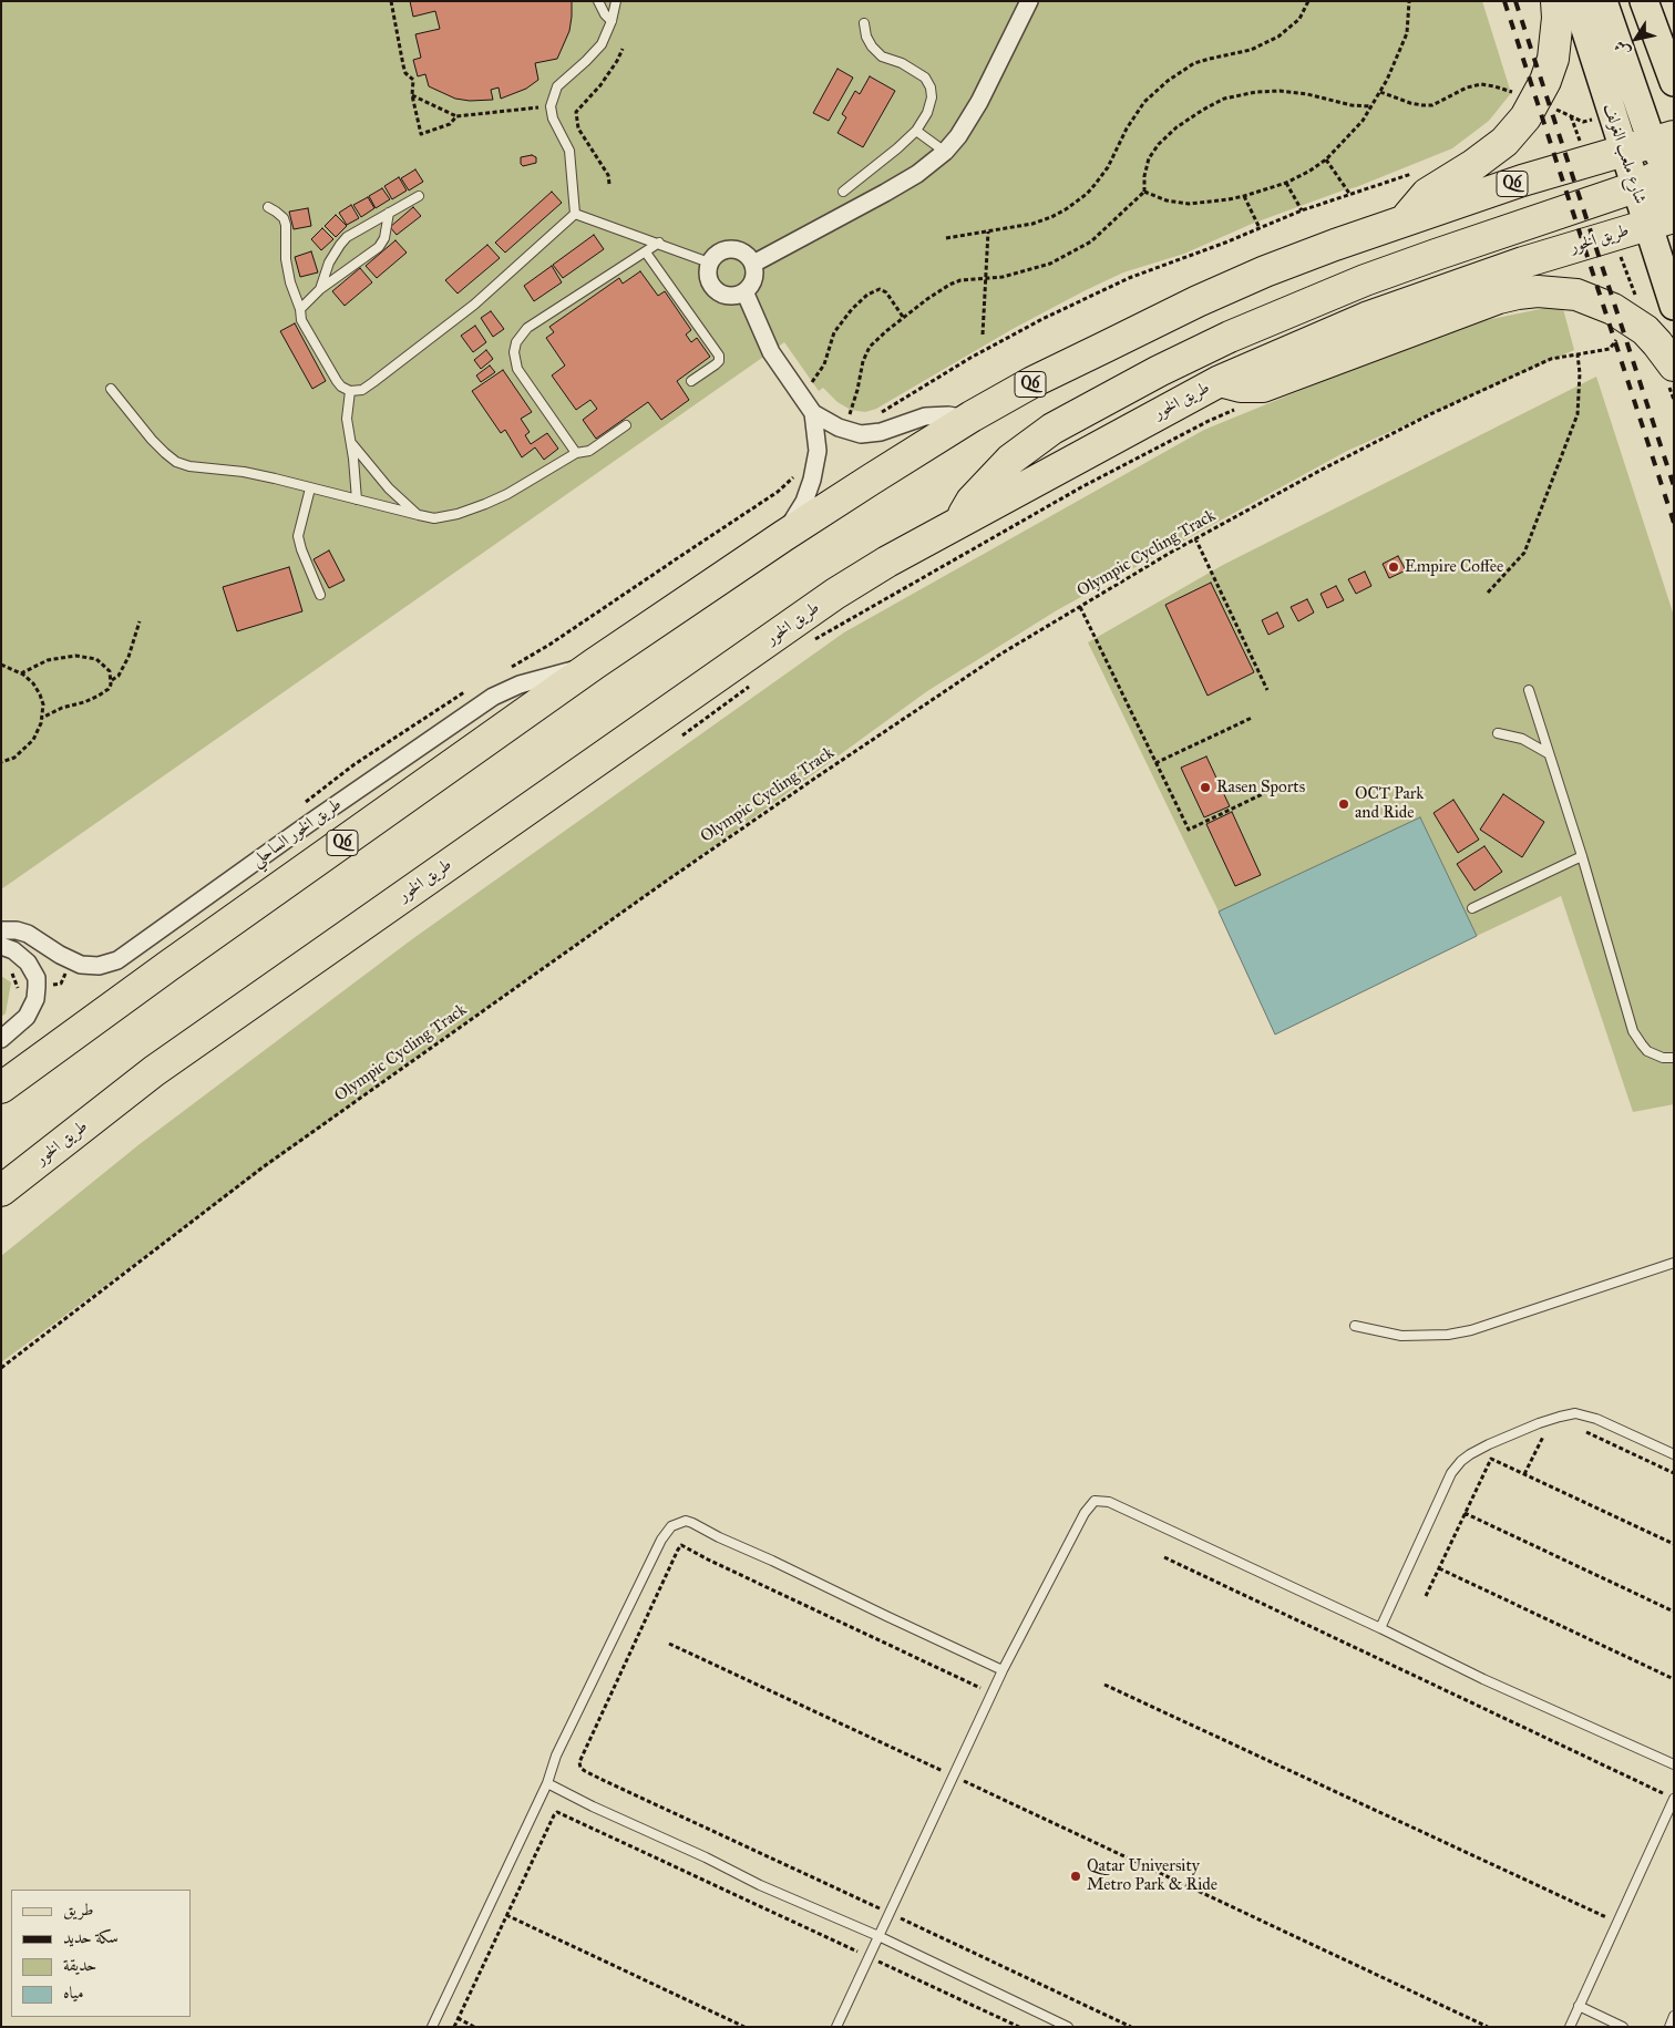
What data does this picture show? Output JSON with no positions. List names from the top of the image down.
{
  "streets": {
    "highway": ["Q6", "طريق الخور"],
    "main road": ["شارع ملعب الغولف"],
    "street": ["طريق الخور الساحلي"],
    "path": ["Olympic Cycling Track"]
  },
  "crossings": [
    ["شارع ملعب الغولف", "Q6"],
    ["شارع ملعب الغولف", "طريق الخور"],
    ["Q6", "طريق الخور"],
    ["Q6", "طريق الخور الساحلي"]
  ],
  "places": [
    "Empire Coffee",
    "Rasen Sports",
    "OCT Park and Ride",
    "Qatar University Metro Park & Ride"
  ],
  "legend": [
    "طريق",
    "سكة حديد",
    "حديقة",
    "مياه"
  ],
  "north": "bottom left"
}
